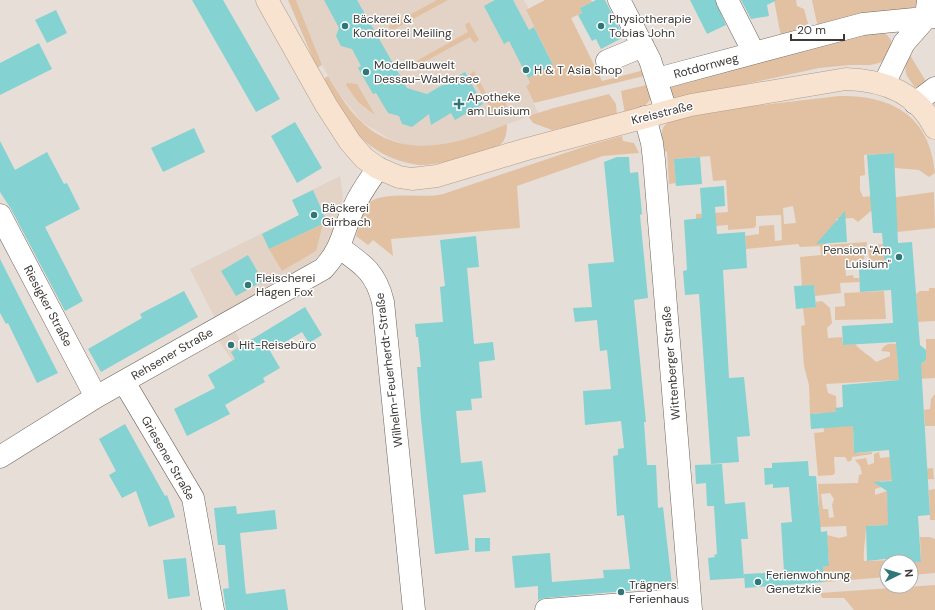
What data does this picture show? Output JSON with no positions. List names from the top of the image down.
{
  "streets": {
    "main road": ["Kreisstraße"],
    "street": [
      "Rotdornweg",
      "Riesigker Straße",
      "Rehsener Straße",
      "Wittenberger Straße",
      "Wilhelm-Feuerherdt-Straße",
      "Griesener Straße"
    ]
  },
  "crossings": [
    ["Rotdornweg", "Kreisstraße"],
    ["Kreisstraße", "Wittenberger Straße"],
    ["Riesigker Straße", "Rehsener Straße"],
    ["Rehsener Straße", "Wilhelm-Feuerherdt-Straße"],
    ["Rehsener Straße", "Griesener Straße"]
  ],
  "places": {
    "other": [
      "Bäckerei & Konditorei Meiling",
      "Physiotherapie Tobias John",
      "H & T Asia Shop",
      "Modellbauwelt Dessau-Waldersee",
      "Bäckerei Girrbach",
      "Pension \"Am Luisium\"",
      "Fleischerei Hagen Fox",
      "Hit-Reisebüro",
      "Ferienwohnung Genetzkie",
      "Trägners Ferienhaus"
    ],
    "health": ["Apotheke am Luisium"]
  },
  "scale_bar": "20 m",
  "north": "right"
}
